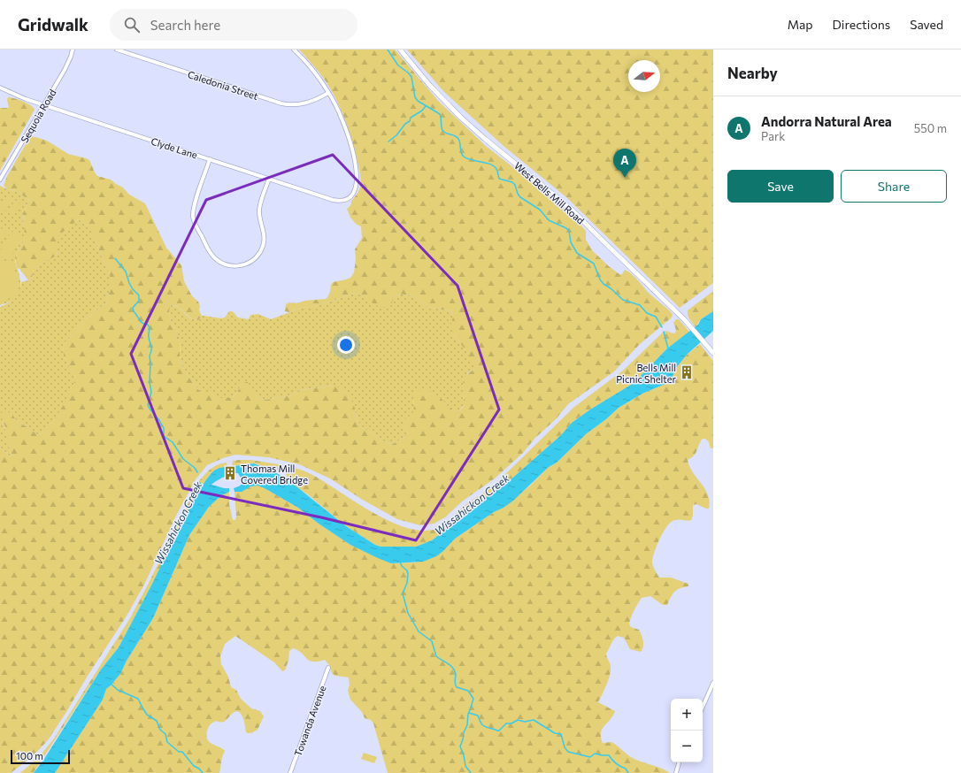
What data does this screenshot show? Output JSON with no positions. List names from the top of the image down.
{
  "streets": {
    "street": [
      "Caledonia Street",
      "Sequoia Road",
      "Clyde Lane",
      "West Bells Mill Road",
      "Towanda Avenue"
    ]
  },
  "crossings": [
    ["Caledonia Street", "Clyde Lane"],
    ["Sequoia Road", "Clyde Lane"]
  ],
  "water": ["Wissahickon Creek"],
  "places": {
    "building": ["Bells Mill Picnic Shelter", "Thomas Mill Covered Bridge"]
  },
  "scale_bar": "100 m",
  "north": "right",
  "page": {
    "header": "Gridwalk",
    "search": "Search here",
    "nav": ["Map", "Directions", "Saved"],
    "heading": "Nearby",
    "list": [
      {
        "mark": "A",
        "name": "Andorra Natural Area",
        "note": "Park",
        "value": "550 m"
      }
    ],
    "pins": "A",
    "buttons": ["Save", "Share"],
    "map_buttons": ["+", "−"],
    "scale": "100 m"
  }
}
